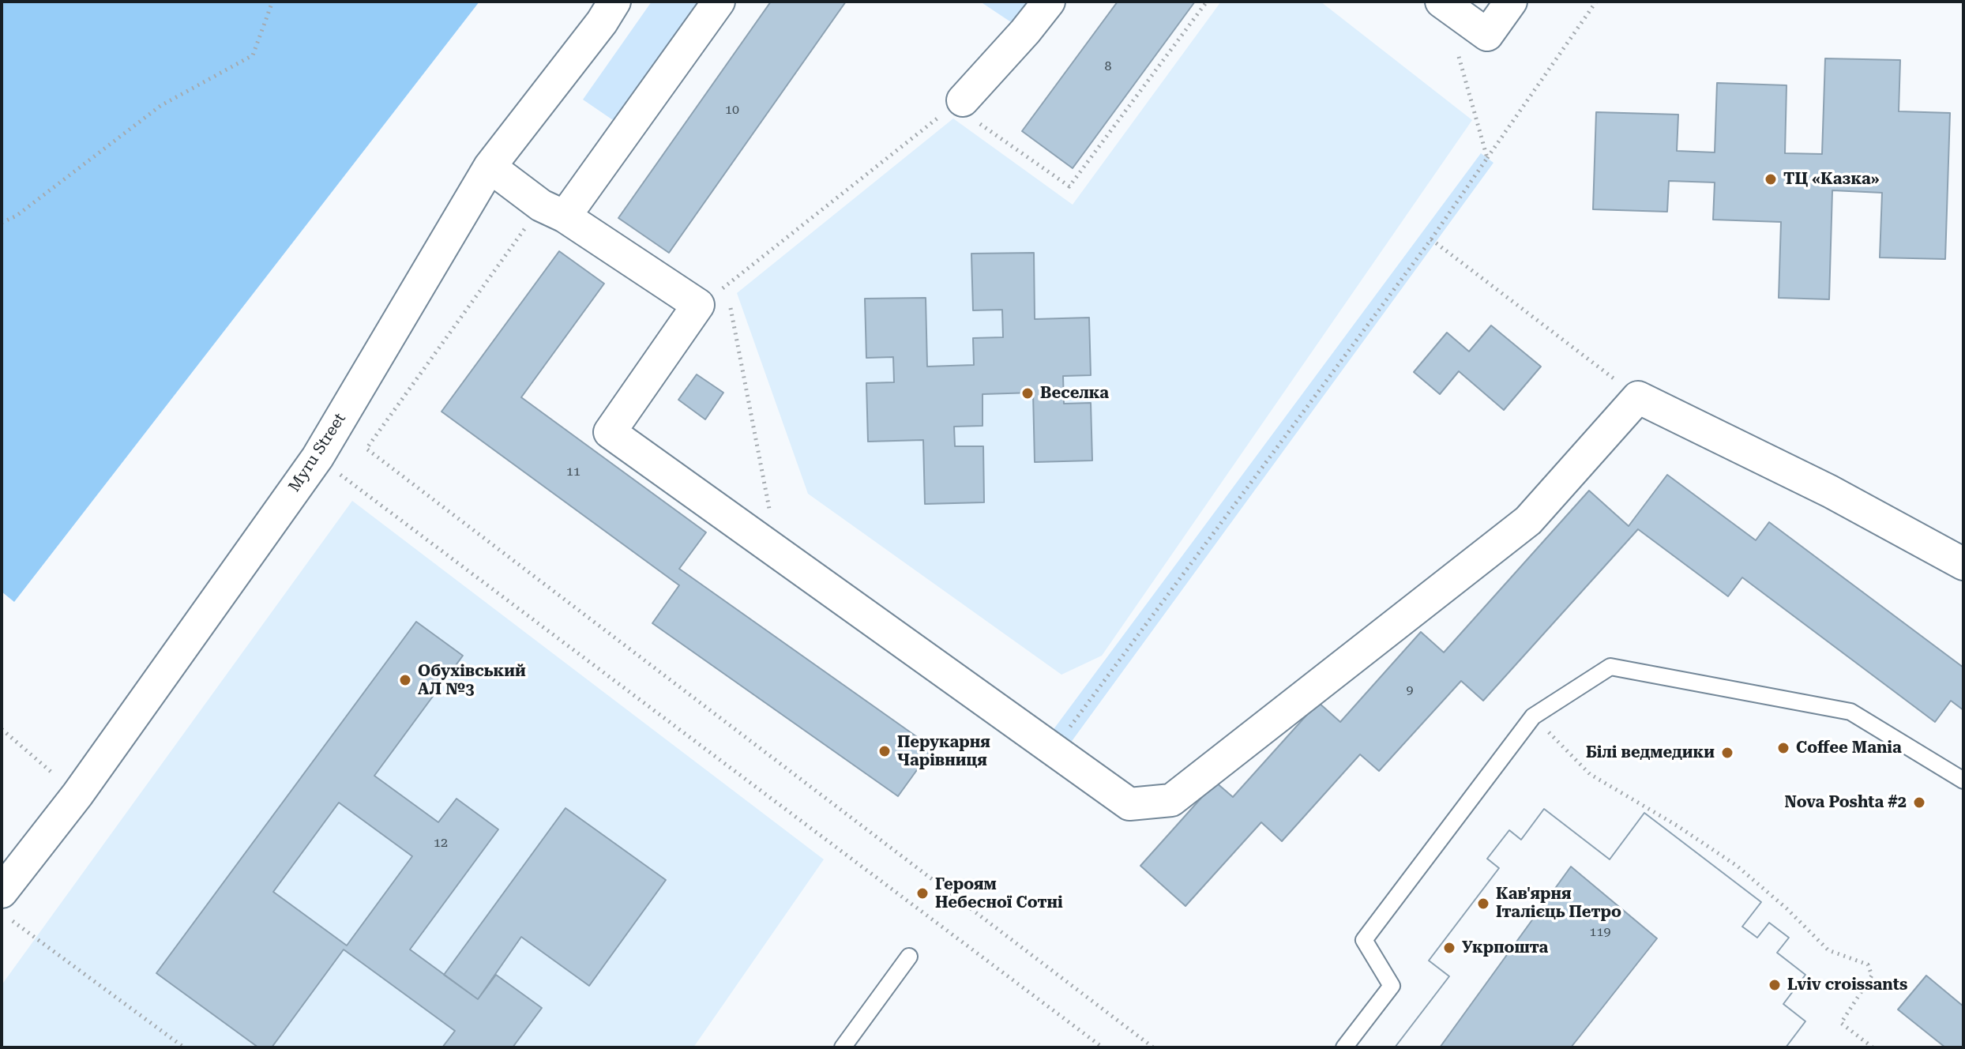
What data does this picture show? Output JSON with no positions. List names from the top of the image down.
{
  "streets": {
    "street": ["Myru Street"]
  },
  "places": [
    "ТЦ «Казка»",
    "Веселка",
    "Обухівський АЛ №3",
    "Coffee Mania",
    "Перукарня Чарівниця",
    "Білі ведмедики",
    "Nova Poshta #2",
    "Героям Небесної Сотні",
    "Кав'ярня Італієць Петро",
    "Укрпошта",
    "Lviv croissants"
  ],
  "house_numbers": [
    "8",
    "10",
    "11",
    "9",
    "12",
    "119"
  ]
}
